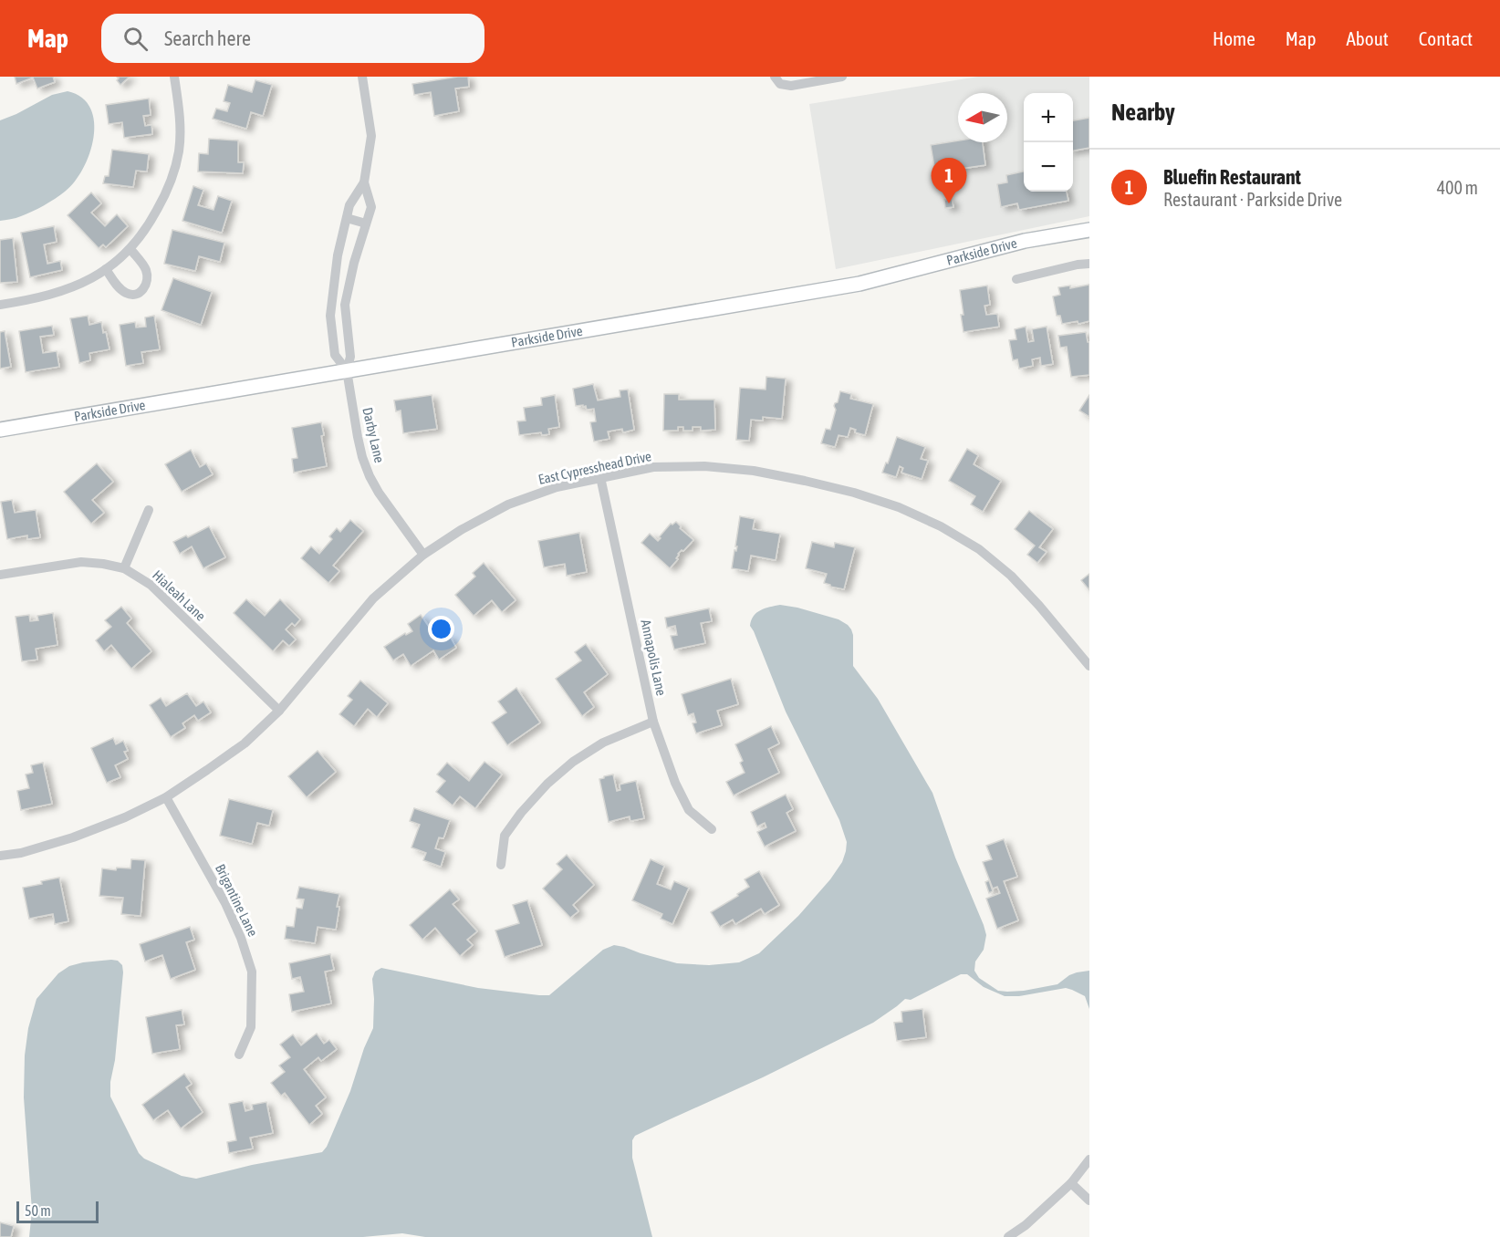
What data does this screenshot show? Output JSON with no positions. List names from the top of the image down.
{
  "streets": {
    "street": [
      "Parkside Drive",
      "Darby Lane",
      "East Cypresshead Drive",
      "Hialeah Lane",
      "Annapolis Lane",
      "Brigantine Lane"
    ]
  },
  "crossings": [
    ["Parkside Drive", "Darby Lane"],
    ["Darby Lane", "East Cypresshead Drive"],
    ["East Cypresshead Drive", "Hialeah Lane"],
    ["East Cypresshead Drive", "Annapolis Lane"],
    ["East Cypresshead Drive", "Brigantine Lane"]
  ],
  "scale_bar": "50 m",
  "north": "left",
  "page": {
    "header": "Map",
    "search": "Search here",
    "nav": [
      "Home",
      "Map",
      "About",
      "Contact"
    ],
    "heading": "Nearby",
    "map_buttons": ["+", "−"],
    "list": [
      {
        "mark": "1",
        "name": "Bluefin Restaurant",
        "note": "Restaurant · Parkside Drive",
        "value": "400 m"
      }
    ],
    "pins": "1",
    "scale": "50 m"
  }
}
